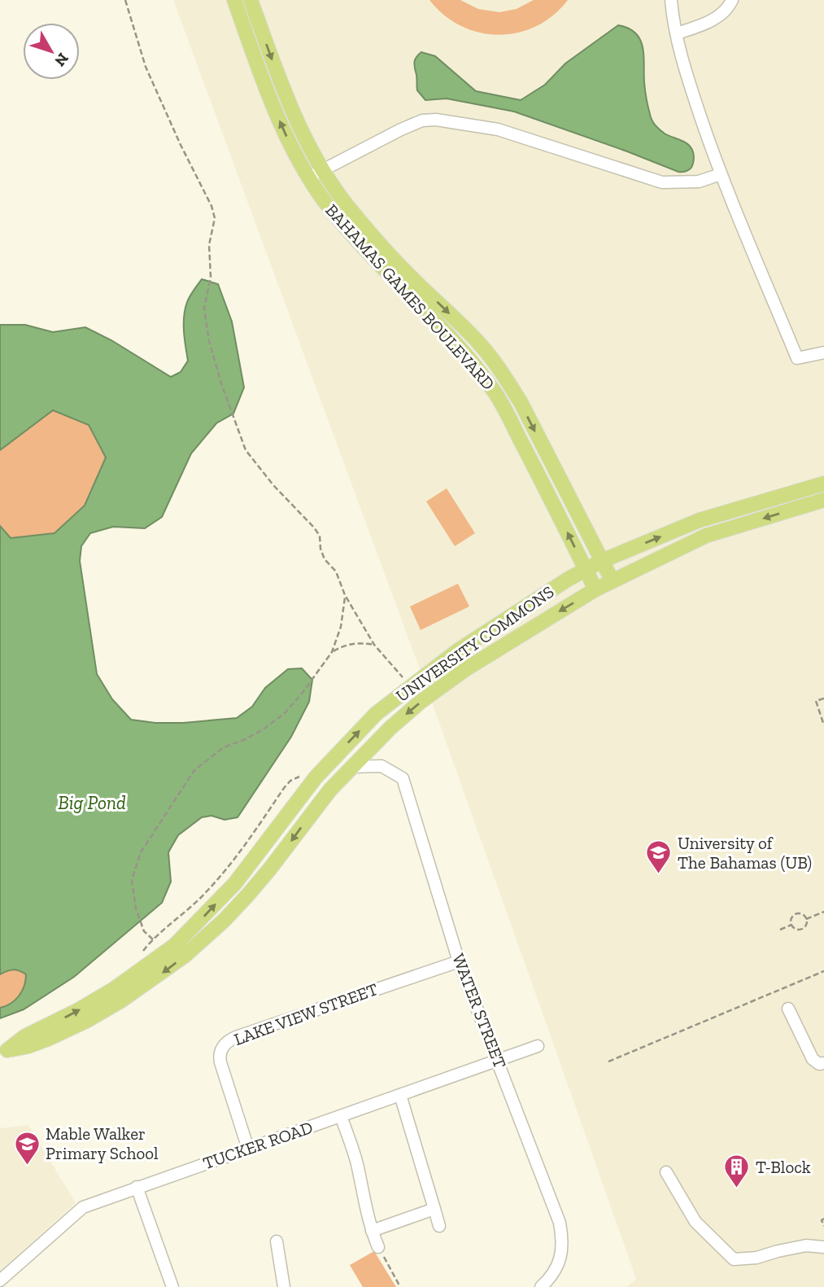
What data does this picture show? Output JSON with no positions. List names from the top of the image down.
{
  "streets": {
    "main road": ["BAHAMAS GAMES BOULEVARD", "UNIVERSITY COMMONS"],
    "street": ["WATER STREET", "LAKE VIEW STREET", "TUCKER ROAD"]
  },
  "crossings": [
    ["BAHAMAS GAMES BOULEVARD", "UNIVERSITY COMMONS"],
    ["UNIVERSITY COMMONS", "WATER STREET"],
    ["WATER STREET", "LAKE VIEW STREET"],
    ["WATER STREET", "TUCKER ROAD"],
    ["LAKE VIEW STREET", "TUCKER ROAD"]
  ],
  "water": ["Big Pond"],
  "places": {
    "school or university": ["University of The Bahamas (UB)", "Mable Walker Primary School"],
    "building": ["T-Block"]
  },
  "north": "bottom right"
}
